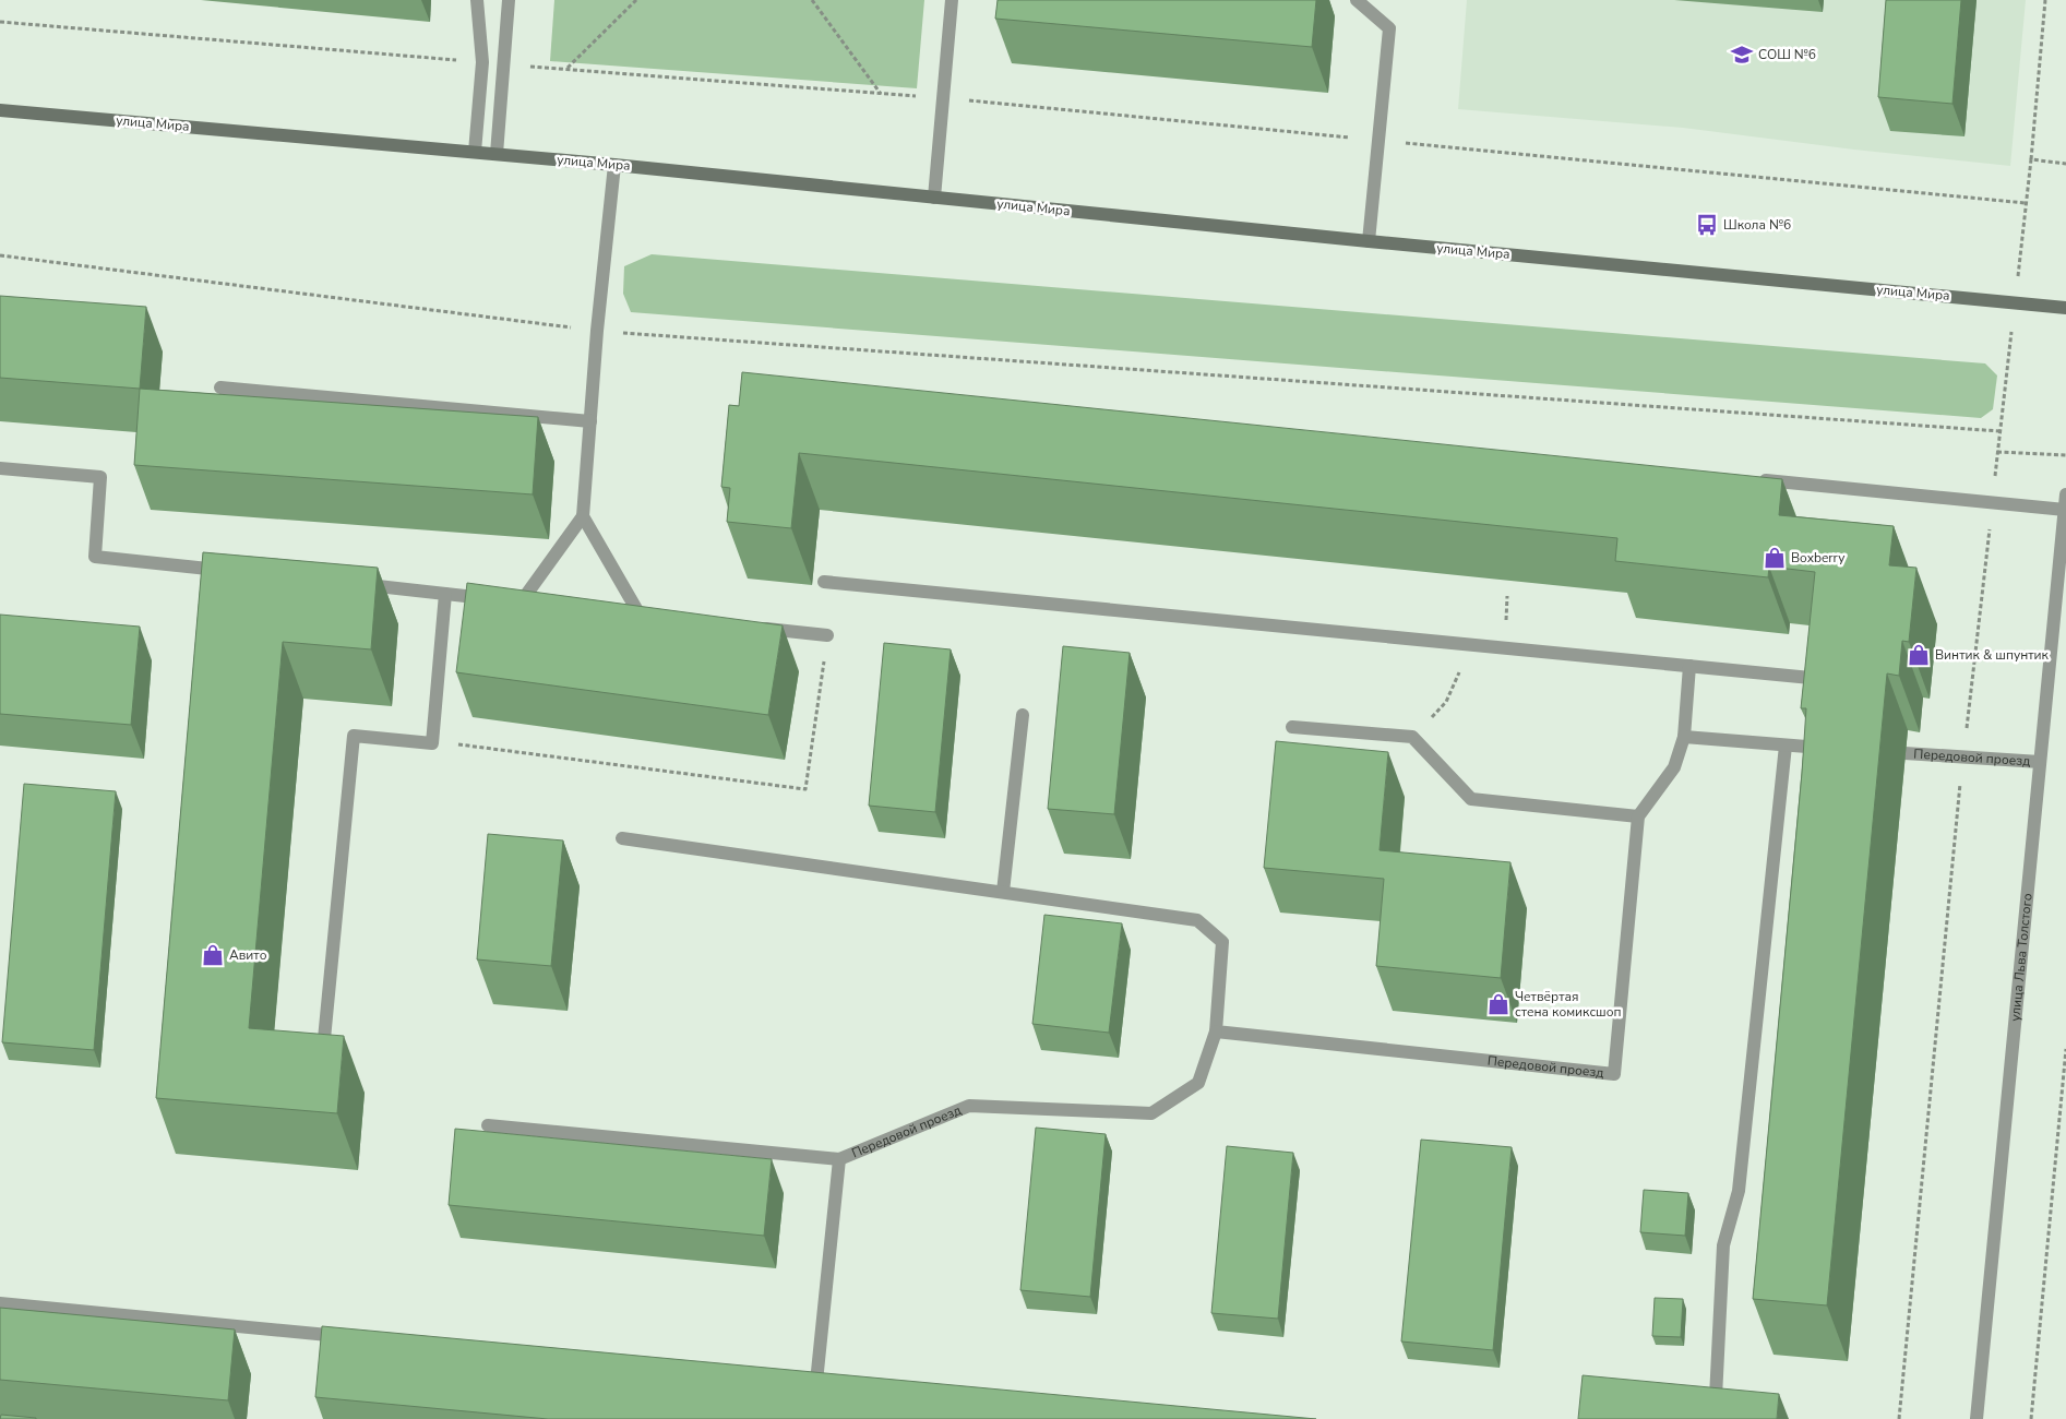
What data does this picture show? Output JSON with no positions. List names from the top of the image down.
{
  "streets": {
    "main road": ["улица Мира"],
    "street": ["Передовой проезд", "улица Льва Толстого"]
  },
  "crossings": [
    ["Передовой проезд", "улица Льва Толстого"]
  ],
  "places": {
    "school or university": ["СОШ №6"],
    "bus stop": ["Школа №6"],
    "shop": [
      "Boxberry",
      "Винтик & шпунтик",
      "Авито",
      "Четвёртая стена комиксшоп"
    ]
  }
}
